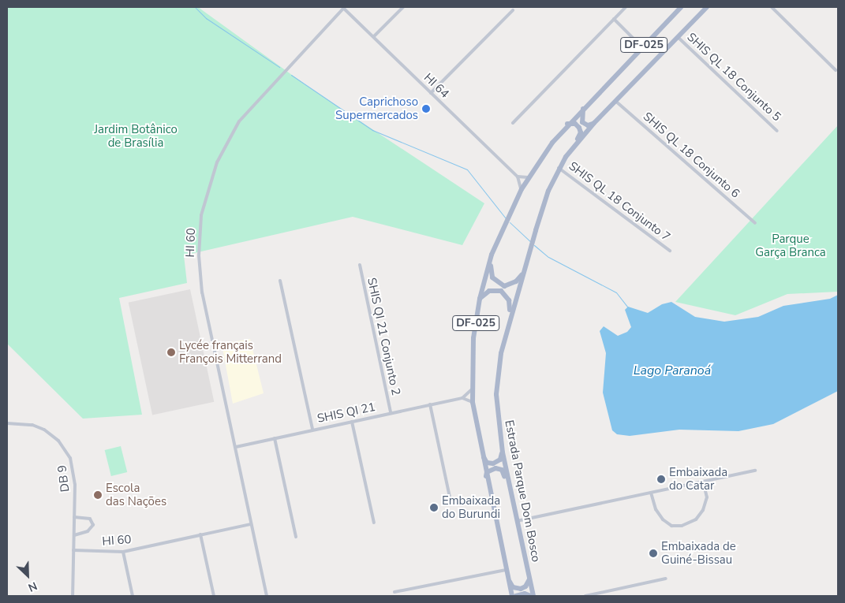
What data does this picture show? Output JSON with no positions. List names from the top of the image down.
{
  "streets": {
    "main road": ["DF-025", "Estrada Parque Dom Bosco"],
    "street": [
      "SHIS QL 18 Conjunto 5",
      "HI 64",
      "SHIS QL 18 Conjunto 6",
      "SHIS QL 18 Conjunto 7",
      "HI 60",
      "SHIS QI 21 Conjunto 2",
      "SHIS QI 21",
      "DB 9"
    ]
  },
  "crossings": [
    ["DF-025", "HI 64"],
    ["SHIS QL 18 Conjunto 5", "Estrada Parque Dom Bosco"],
    ["HI 64", "HI 60"],
    ["SHIS QL 18 Conjunto 6", "Estrada Parque Dom Bosco"],
    ["SHIS QL 18 Conjunto 7", "Estrada Parque Dom Bosco"],
    ["HI 60", "SHIS QI 21"],
    ["HI 60", "DB 9"],
    ["SHIS QI 21 Conjunto 2", "SHIS QI 21"]
  ],
  "water": ["Lago Paranoá"],
  "parks": ["Jardim Botânico de Brasília", "Parque Garça Branca"],
  "places": [
    "Caprichoso Supermercados",
    "Lycée français François Mitterrand",
    "Embaixada do Catar",
    "Escola das Nações",
    "Embaixada do Burundi",
    "Embaixada de Guiné-Bissau"
  ],
  "north": "bottom right"
}
